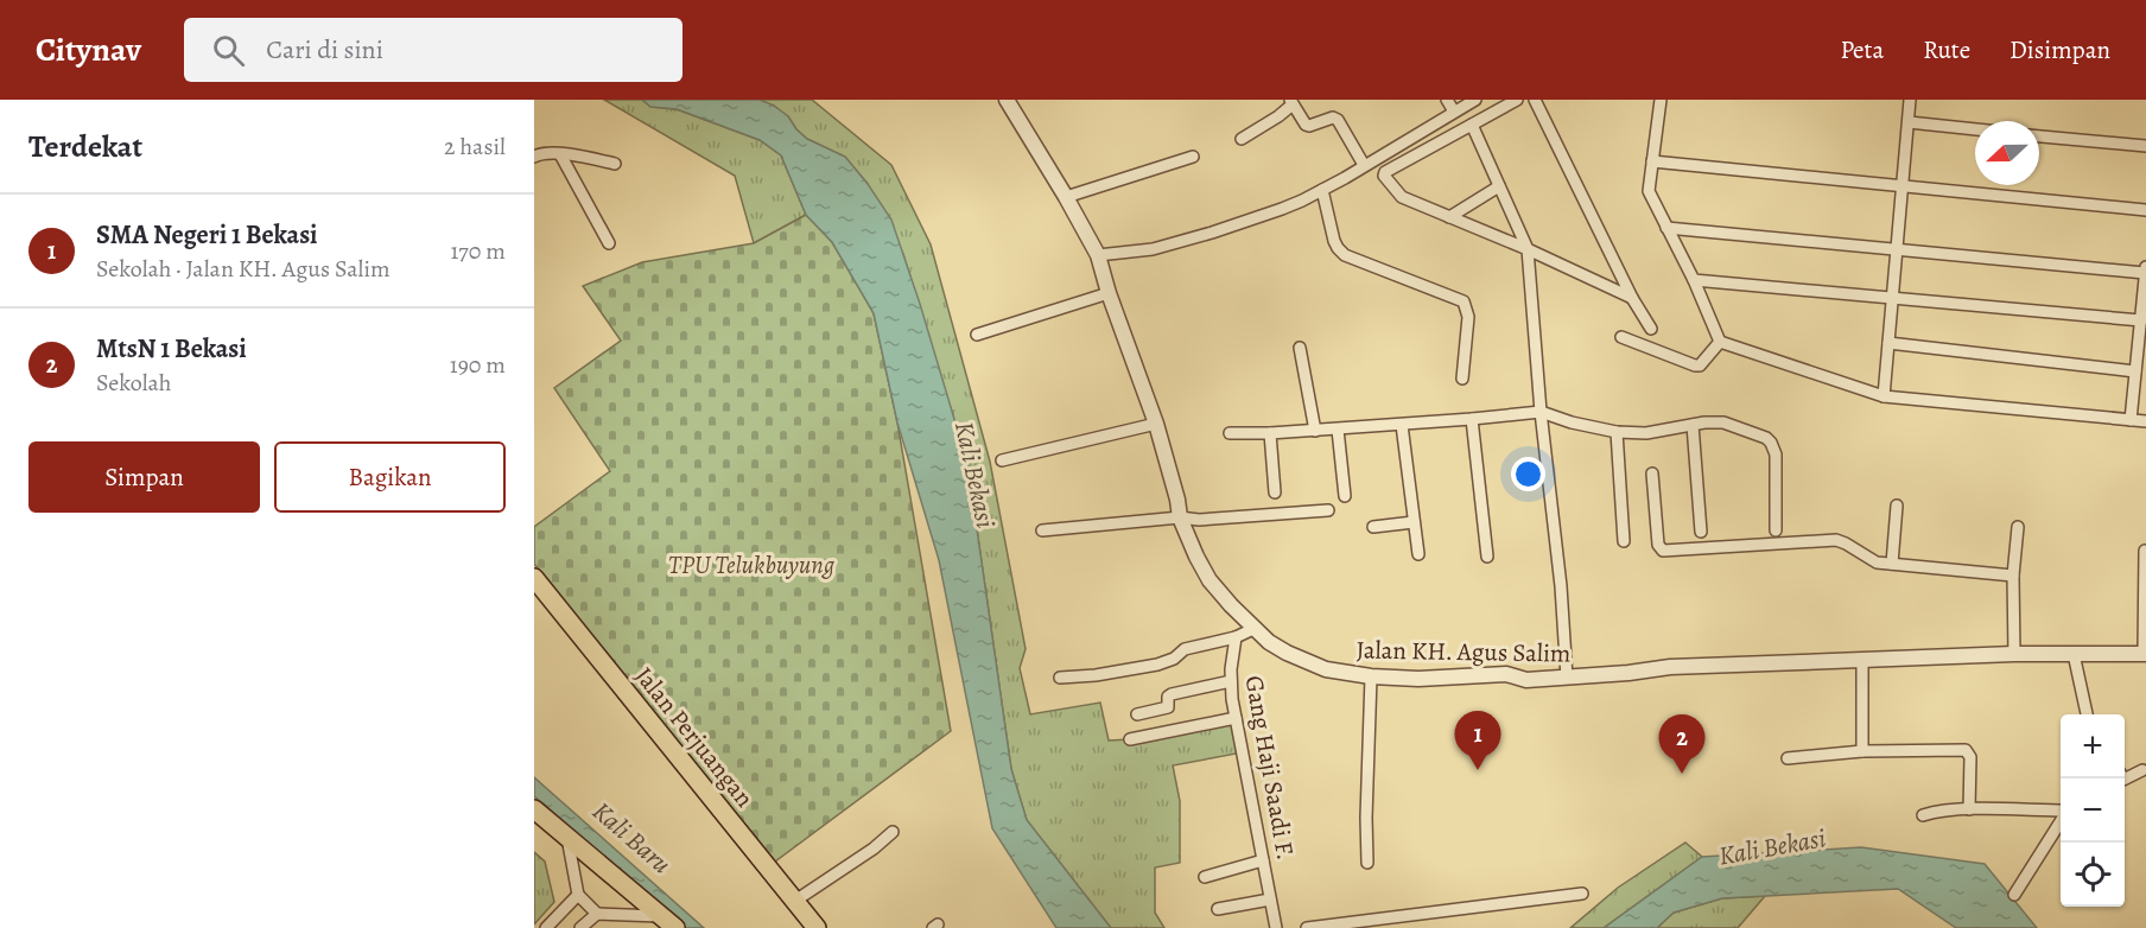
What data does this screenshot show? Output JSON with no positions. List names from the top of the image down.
{
  "streets": {
    "main road": ["Jalan Perjuangan"],
    "street": ["Jalan KH. Agus Salim", "Gang Haji Saadi F."]
  },
  "water": ["Kali Bekasi", "Kali Baru"],
  "parks": ["TPU Telukbuyung"],
  "north": "left",
  "page": {
    "header": "Citynav",
    "search": "Cari di sini",
    "nav": ["Peta", "Rute", "Disimpan"],
    "heading": ["Terdekat", "2 hasil"],
    "list": [
      {
        "mark": "1",
        "name": "SMA Negeri 1 Bekasi",
        "note": "Sekolah · Jalan KH. Agus Salim",
        "value": "170 m"
      },
      {
        "mark": "2",
        "name": "MtsN 1 Bekasi",
        "note": "Sekolah",
        "value": "190 m"
      }
    ],
    "buttons": ["Simpan", "Bagikan"],
    "pins": ["1", "2"],
    "map_buttons": ["+", "−"]
  }
}
